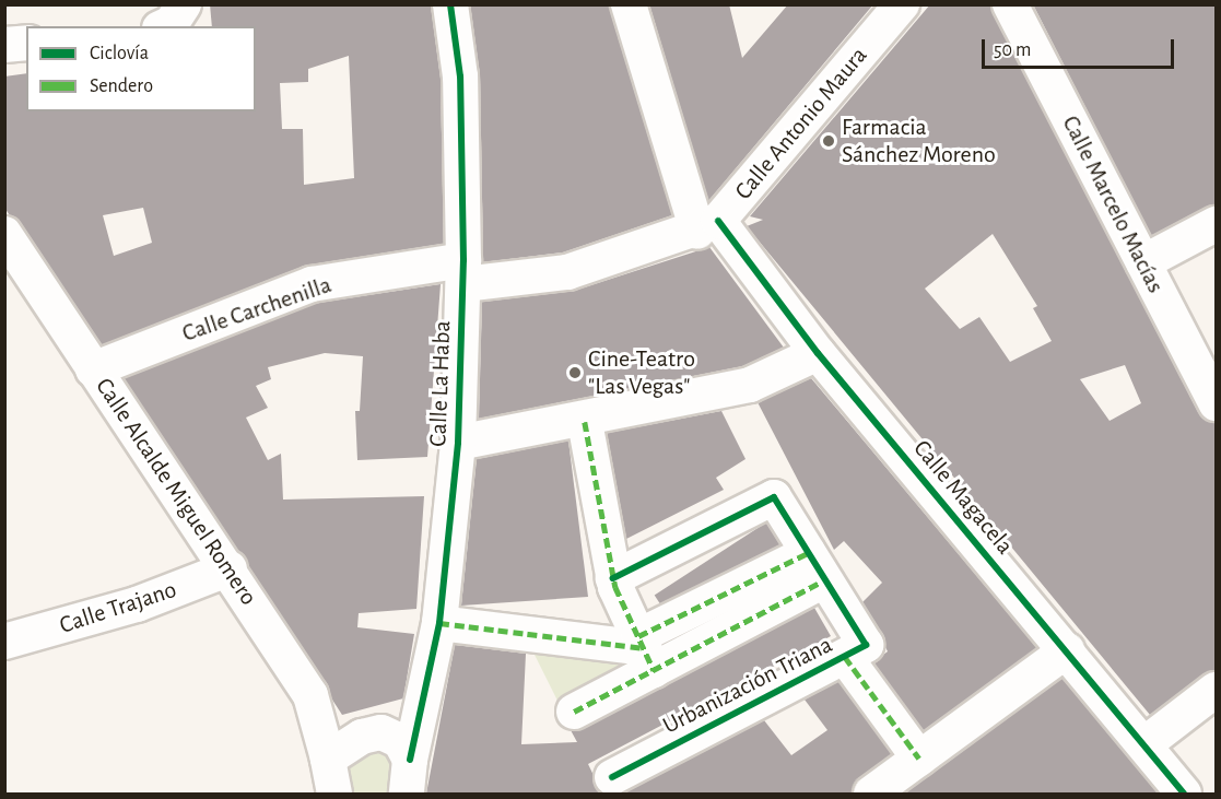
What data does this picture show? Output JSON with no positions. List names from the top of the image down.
{
  "streets": {
    "street": [
      "Calle Antonio Maura",
      "Calle Marcelo Macías",
      "Calle Carchenilla",
      "Calle La Haba",
      "Calle Alcalde Miguel Romero",
      "Calle Magacela",
      "Calle Trajano",
      "Urbanización Triana"
    ]
  },
  "crossings": [
    ["Calle Antonio Maura", "Calle Magacela"],
    ["Calle Carchenilla", "Calle La Haba"],
    ["Calle Carchenilla", "Calle Alcalde Miguel Romero"],
    ["Calle Alcalde Miguel Romero", "Calle Trajano"]
  ],
  "places": ["Farmacia Sánchez Moreno", "Cine-Teatro \"Las Vegas\""],
  "legend": ["Ciclovía", "Sendero"],
  "scale_bar": "50 m"
}
